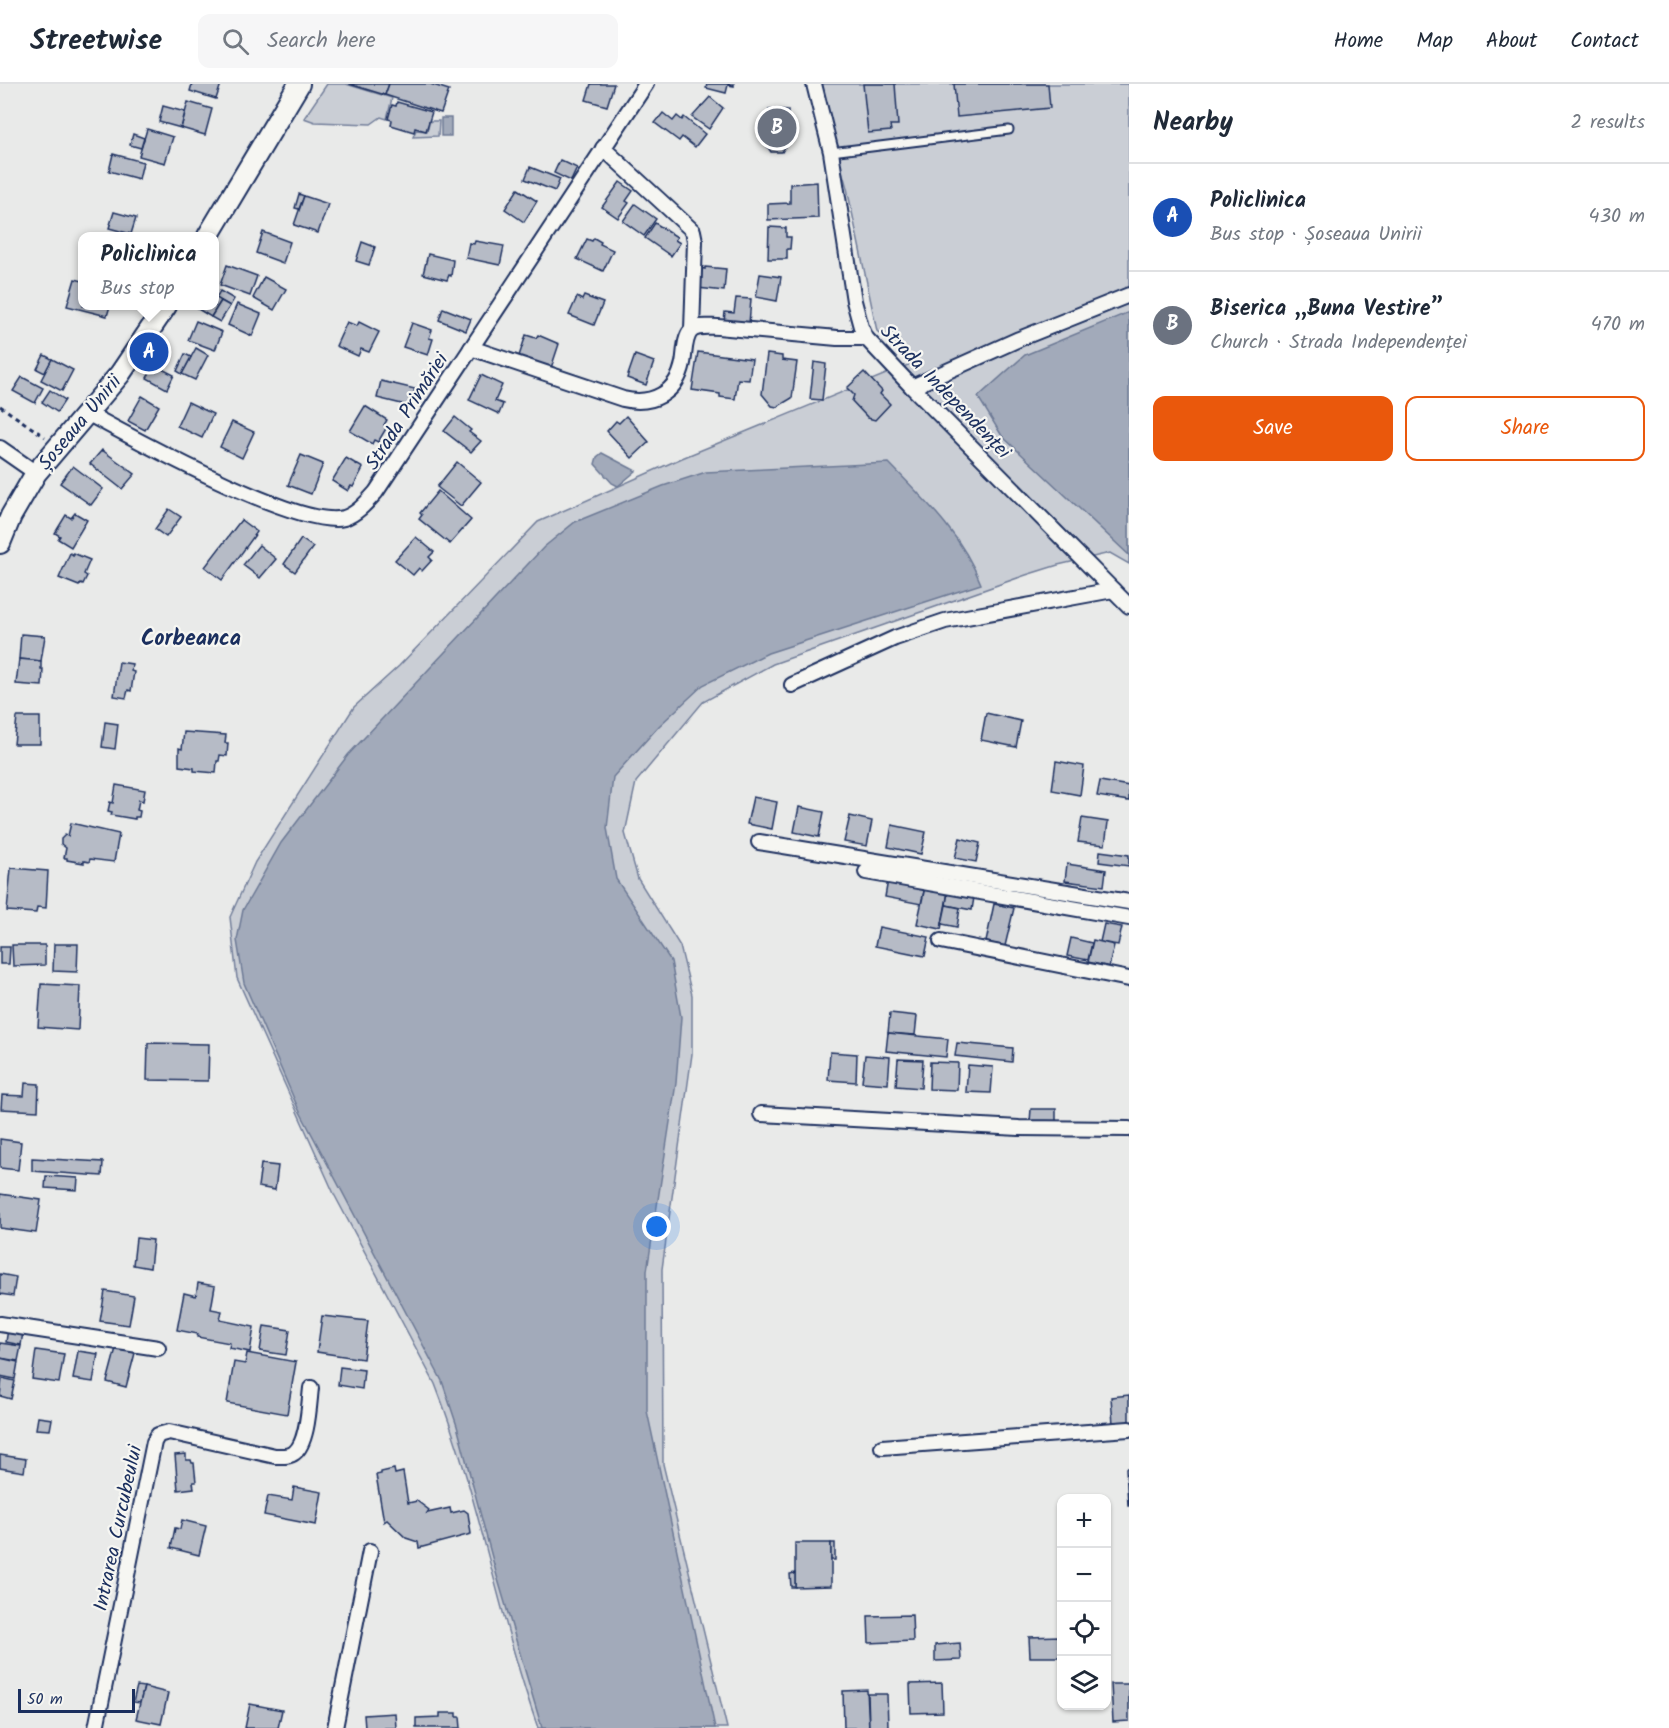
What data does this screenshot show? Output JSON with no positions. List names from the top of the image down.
{
  "streets": {
    "main road": ["Șoseaua Unirii"],
    "street": ["Strada Independenței", "Strada Primăriei", "Intrarea Curcubeului"]
  },
  "crossings": [
    ["Strada Primăriei", "Șoseaua Unirii"]
  ],
  "districts": ["Corbeanca"],
  "scale_bar": "50 m",
  "page": {
    "header": "Streetwise",
    "search": "Search here",
    "nav": [
      "Home",
      "Map",
      "About",
      "Contact"
    ],
    "heading": ["Nearby", "2 results"],
    "pins": ["B", "A"],
    "list": [
      {
        "mark": "A",
        "name": "Policlinica",
        "note": "Bus stop · Șoseaua Unirii",
        "value": "430 m"
      },
      {
        "mark": "B",
        "name": "Biserica „Buna Vestire”",
        "note": "Church · Strada Independenței",
        "value": "470 m"
      }
    ],
    "popup": ["Policlinica", "Bus stop"],
    "buttons": ["Save", "Share"],
    "map_buttons": ["+", "−"],
    "scale": "50 m"
  }
}
